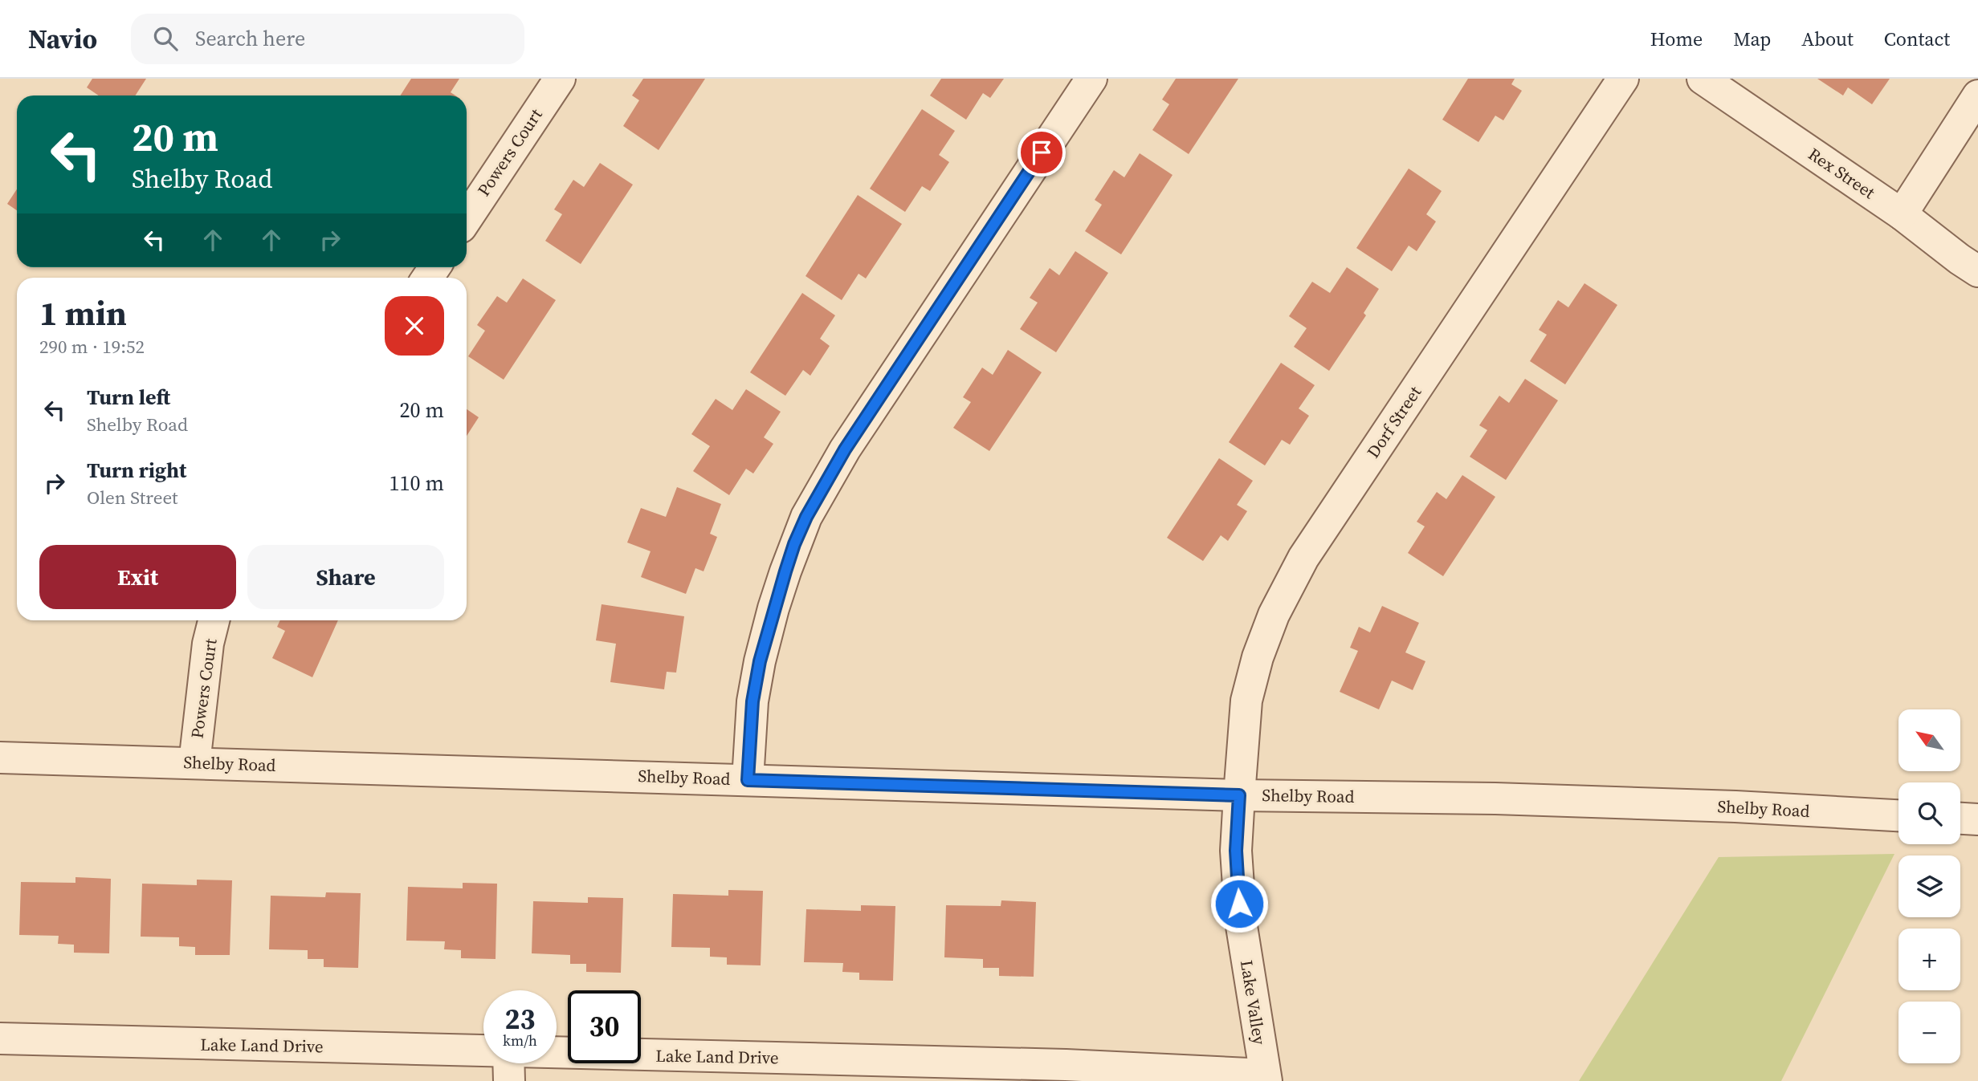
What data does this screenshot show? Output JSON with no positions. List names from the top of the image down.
{
  "streets": {
    "street": [
      "Powers Court",
      "Rex Street",
      "Dorf Street",
      "Shelby Road",
      "Lake Valley",
      "Lake Land Drive"
    ]
  },
  "crossings": [
    ["Powers Court", "Shelby Road"],
    ["Dorf Street", "Shelby Road"],
    ["Dorf Street", "Lake Valley"],
    ["Shelby Road", "Lake Valley"],
    ["Lake Valley", "Lake Land Drive"]
  ],
  "north": "top left",
  "page": {
    "header": "Navio",
    "search": "Search here",
    "nav": [
      "Home",
      "Map",
      "About",
      "Contact"
    ],
    "turn": ["20 m", "Shelby Road"],
    "heading": ["1 min", "290 m · 19:52"],
    "list": [
      {
        "name": "Turn left",
        "note": "Shelby Road",
        "value": "20 m"
      },
      {
        "name": "Turn right",
        "note": "Olen Street",
        "value": "110 m"
      }
    ],
    "buttons": ["Exit", "Share"],
    "map_buttons": ["+", "−"],
    "speed": "23 km/h",
    "limit": "30"
  }
}
